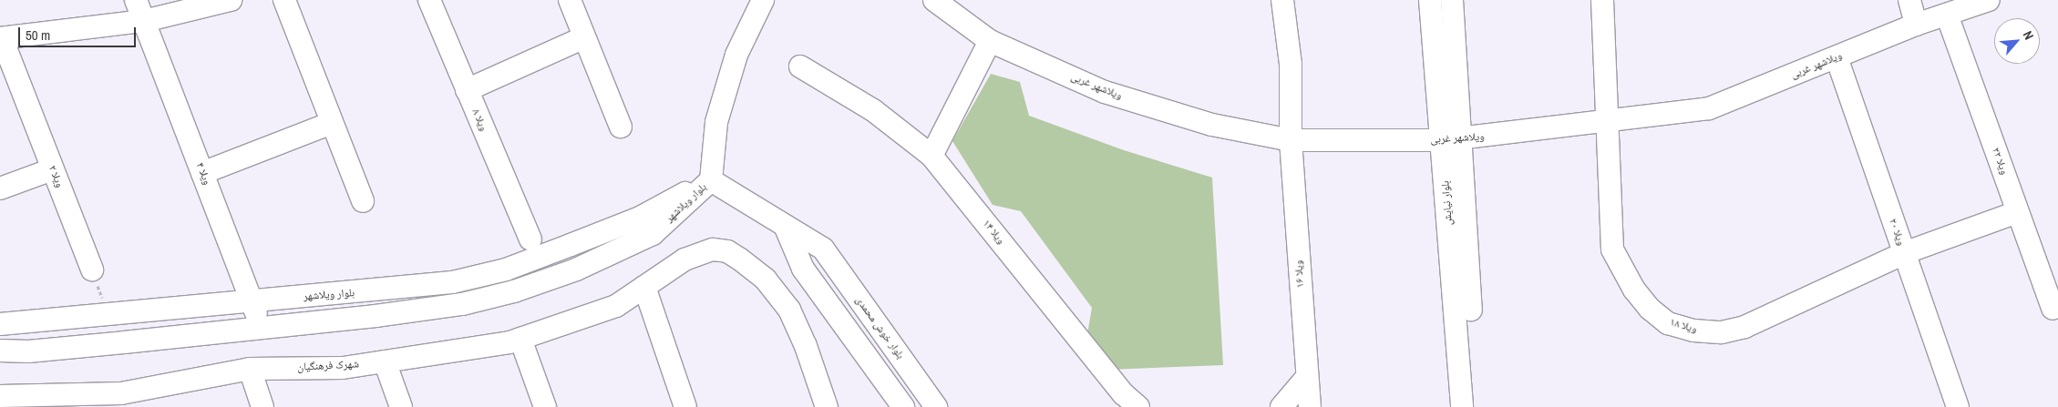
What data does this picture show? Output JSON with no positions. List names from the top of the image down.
{
  "streets": {
    "street": [
      "ویلاشهر غربی",
      "ویلا ۸",
      "ویلا ۲۲",
      "۴ ویلا",
      "۲ ویلا",
      "بلوار ویلاشهر",
      "بلوار نیایش",
      "۱۴ ویلا",
      "ویلا ۲۰",
      "۱۶ ویلا",
      "ویلا ۱۸",
      "بلوار خوش محمدی",
      "شهرک فرهنگیان"
    ]
  },
  "crossings": [
    ["ویلاشهر غربی", "ویلا ۲۲"],
    ["ویلاشهر غربی", "بلوار نیایش"],
    ["ویلاشهر غربی", "ویلا ۲۰"],
    ["ویلاشهر غربی", "۱۶ ویلا"],
    ["ویلاشهر غربی", "ویلا ۱۸"],
    ["ویلا ۲۲", "ویلا ۱۸"],
    ["۴ ویلا", "بلوار ویلاشهر"],
    ["ویلا ۲۰", "ویلا ۱۸"]
  ],
  "scale_bar": "50 m",
  "north": "top right"
}
